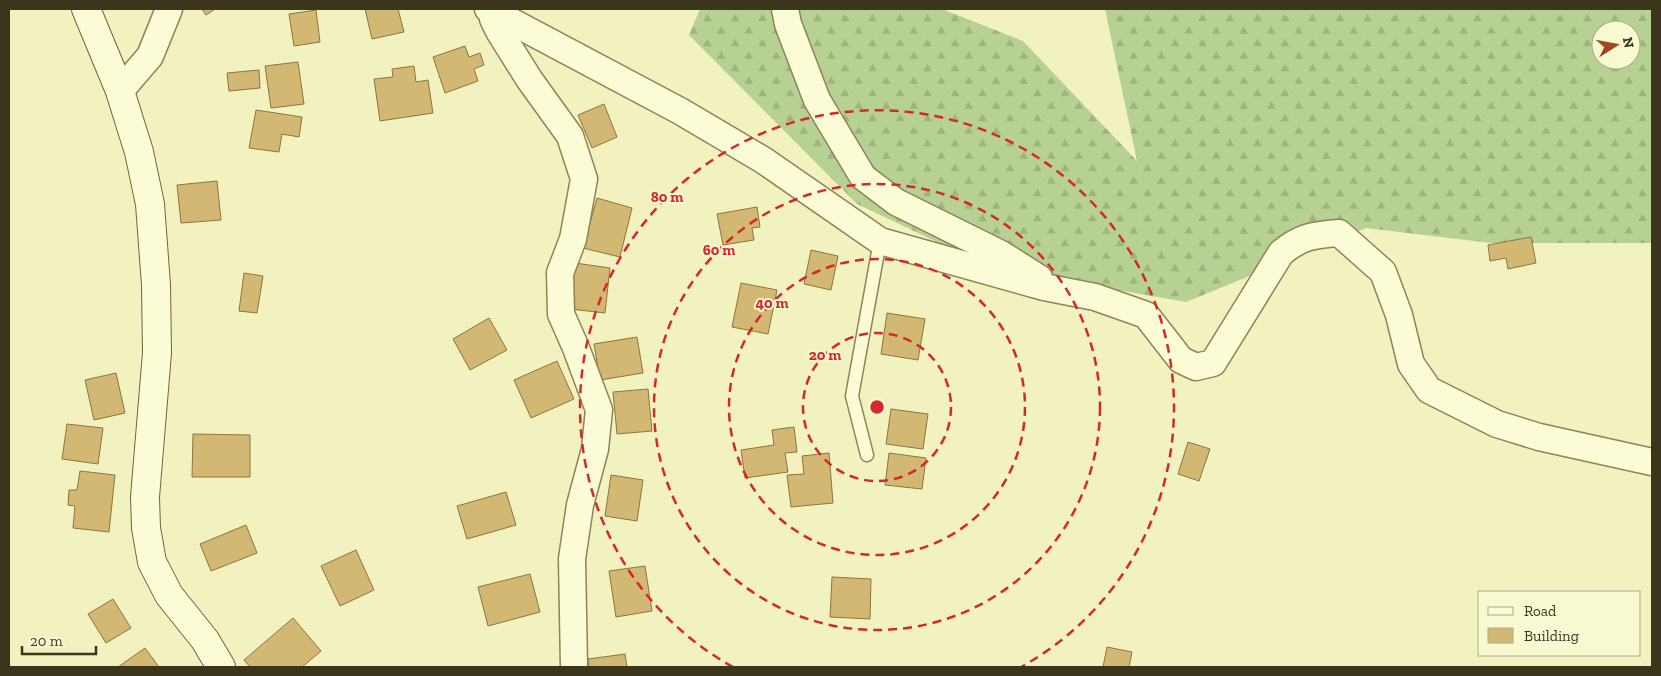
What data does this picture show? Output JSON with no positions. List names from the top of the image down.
{
  "legend": ["Road", "Building"],
  "scale_bar": "20 m",
  "north": "right",
  "rings": [
    "80 m",
    "60 m",
    "40 m",
    "20 m"
  ]
}
